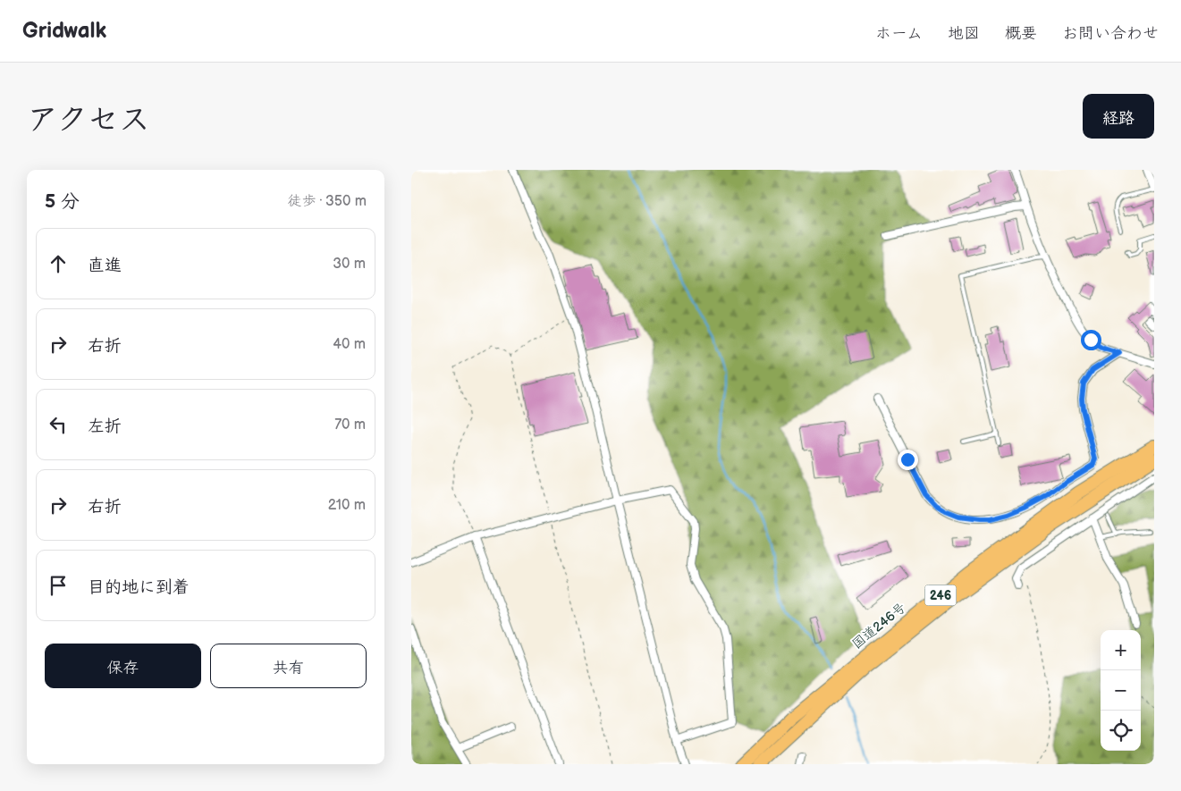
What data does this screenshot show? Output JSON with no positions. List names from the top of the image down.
{
  "streets": {
    "highway": ["246", "国道246号"]
  },
  "page": {
    "header": "Gridwalk",
    "nav": [
      "ホーム",
      "地図",
      "概要",
      "お問い合わせ"
    ],
    "title": "アクセス",
    "buttons": [
      "経路",
      ["保存", "共有"]
    ],
    "heading": ["5 分", "徒歩 · 350 m"],
    "list": [
      ["直進", "30 m"],
      ["右折", "40 m"],
      ["左折", "70 m"],
      ["右折", "210 m"],
      "目的地に到着"
    ],
    "map_buttons": ["+", "−"]
  }
}
